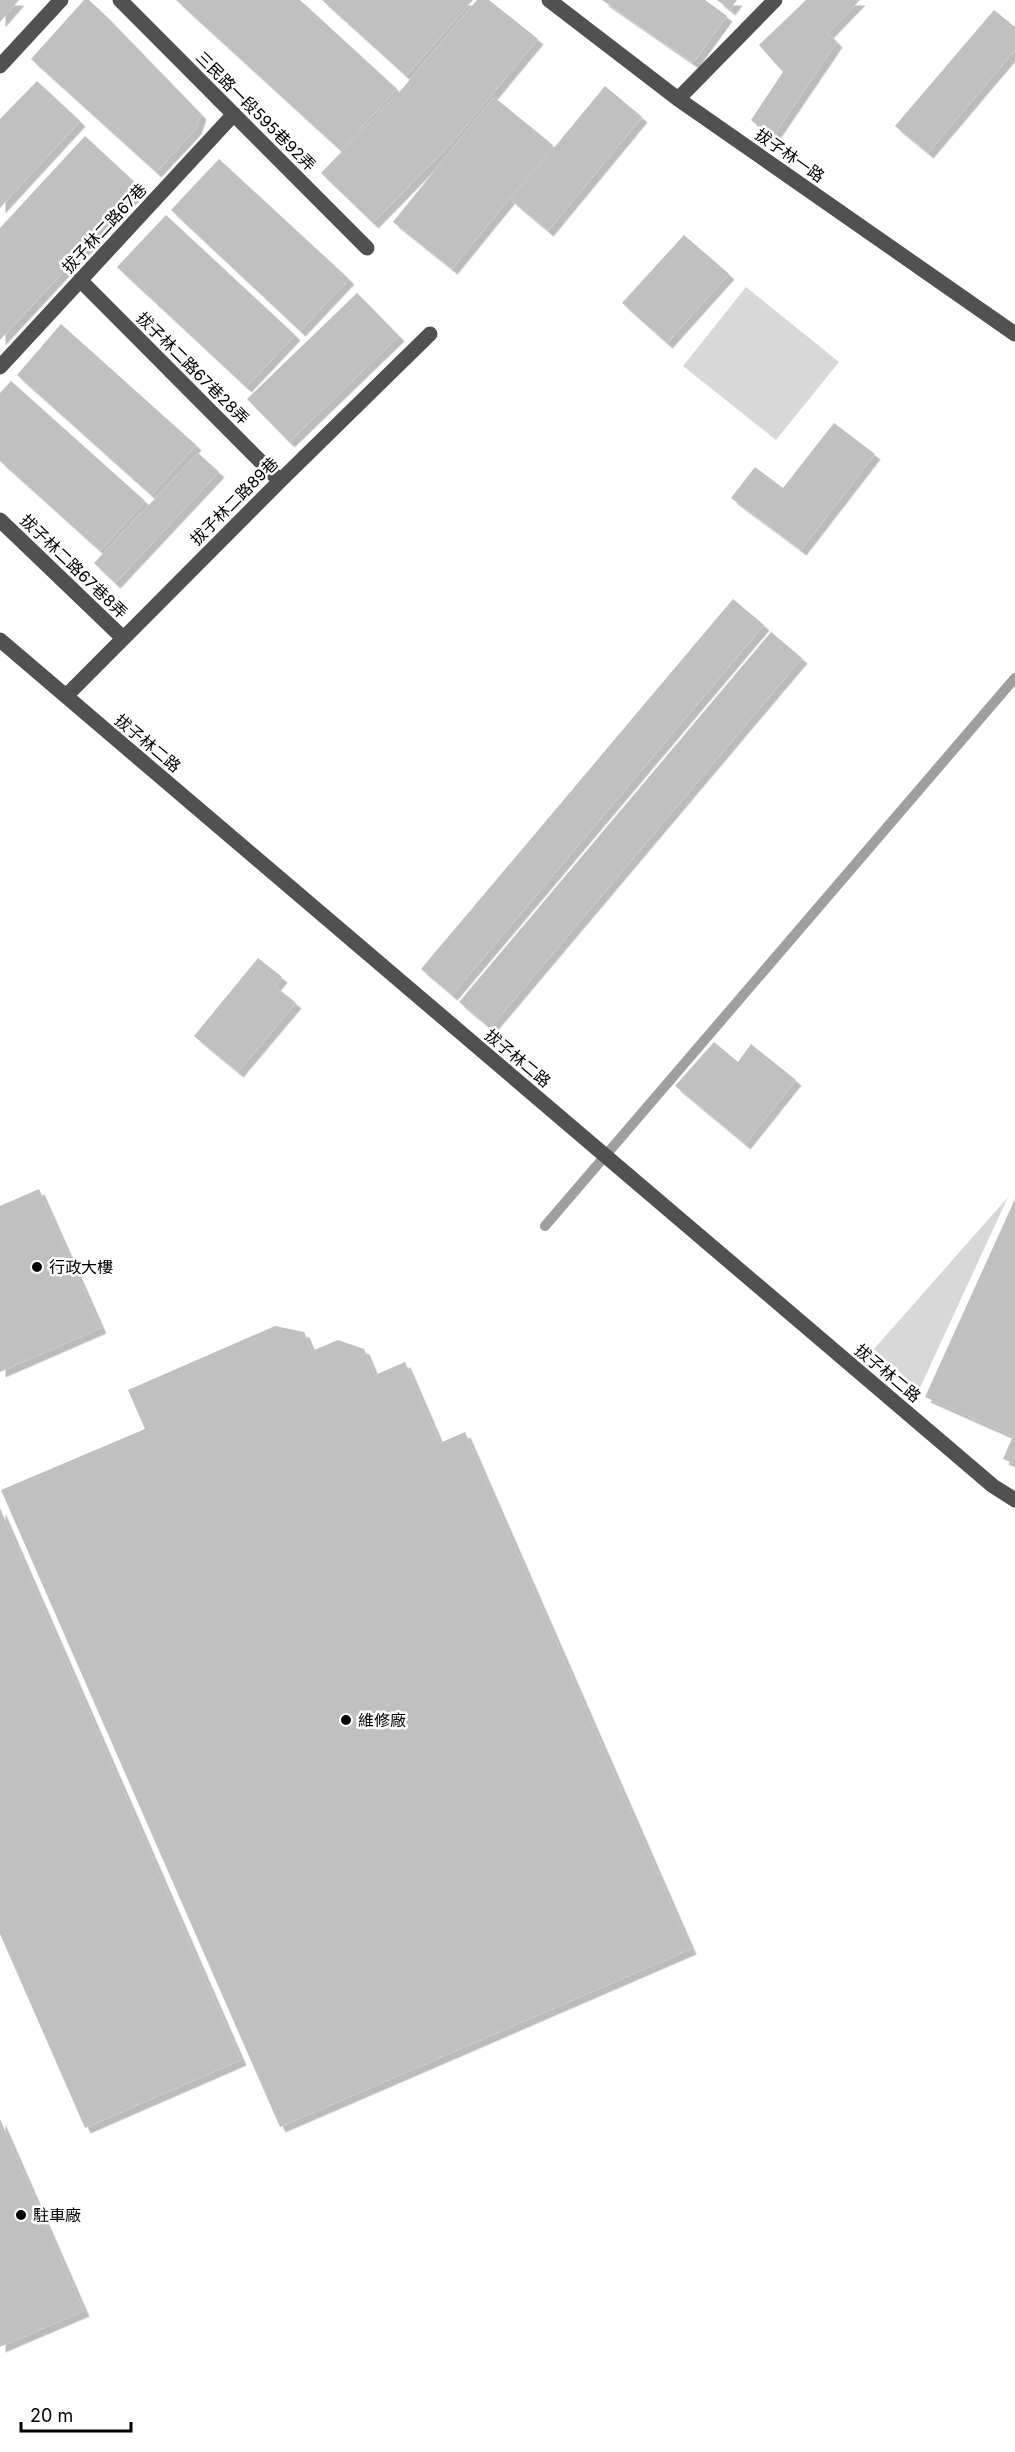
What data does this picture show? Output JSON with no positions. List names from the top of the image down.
{
  "streets": {
    "street": [
      "三民路一段595巷92弄",
      "拔子林一路",
      "拔子林二路67巷",
      "拔子林二路67巷28弄",
      "拔子林二路89巷",
      "拔子林二路67巷8弄",
      "拔子林二路"
    ]
  },
  "crossings": [
    ["三民路一段595巷92弄", "拔子林二路67巷"],
    ["拔子林二路67巷", "拔子林二路67巷28弄"],
    ["拔子林二路67巷28弄", "拔子林二路89巷"],
    ["拔子林二路89巷", "拔子林二路67巷8弄"],
    ["拔子林二路89巷", "拔子林二路"]
  ],
  "places": ["行政大樓", "維修廠", "駐車廠"],
  "scale_bar": "20 m"
}
